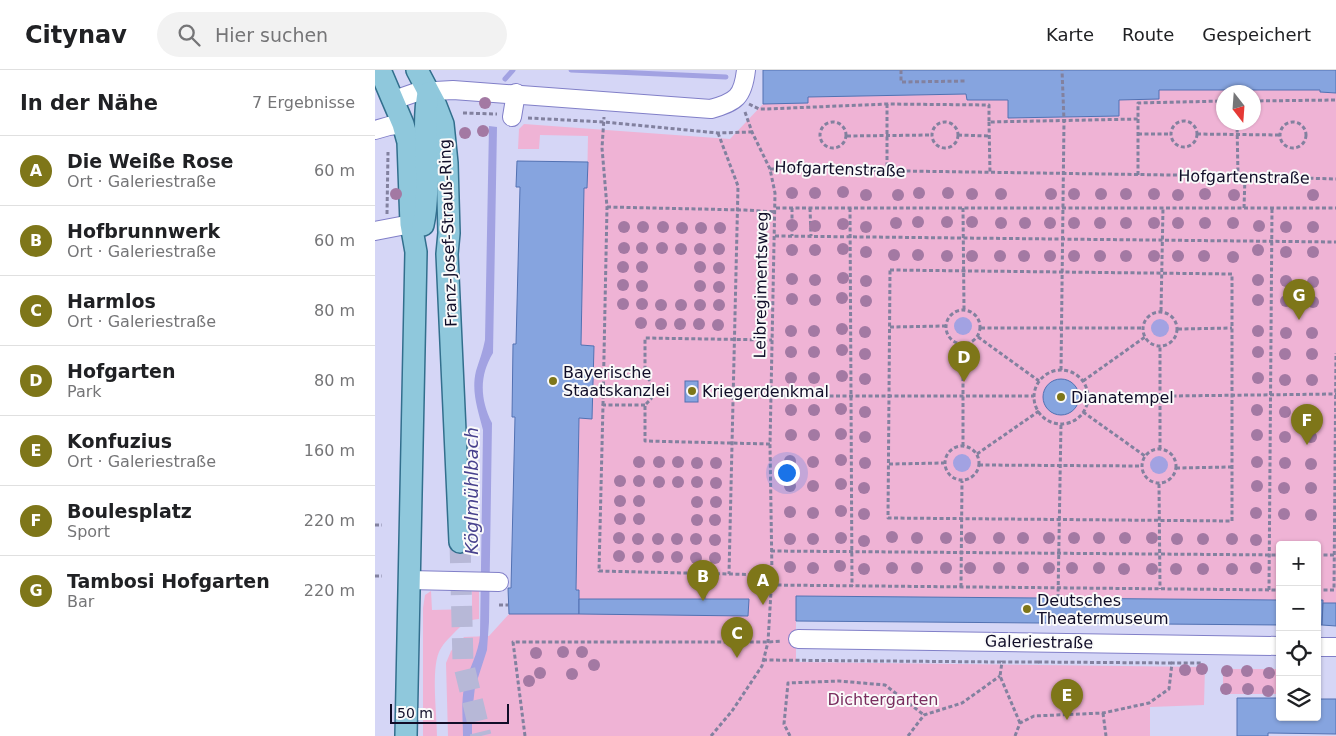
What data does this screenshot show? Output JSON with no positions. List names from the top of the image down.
{
  "streets": {
    "main road": ["Franz-Josef-Strauß-Ring"],
    "street": ["Galeriestraße"],
    "path": ["Hofgartenstraße", "Leibregimentsweg"]
  },
  "crossings": [
    ["Hofgartenstraße", "Leibregimentsweg"]
  ],
  "water": ["Köglmühlbach"],
  "parks": ["Dichtergarten"],
  "places": [
    "Bayerische Staatskanzlei",
    "Kriegerdenkmal",
    "Dianatempel",
    "Deutsches Theatermuseum"
  ],
  "scale_bar": "50 m",
  "north": "bottom",
  "page": {
    "header": "Citynav",
    "search": "Hier suchen",
    "nav": ["Karte", "Route", "Gespeichert"],
    "heading": ["In der Nähe", "7 Ergebnisse"],
    "list": [
      {
        "mark": "A",
        "name": "Die Weiße Rose",
        "note": "Ort · Galeriestraße",
        "value": "60 m"
      },
      {
        "mark": "B",
        "name": "Hofbrunnwerk",
        "note": "Ort · Galeriestraße",
        "value": "60 m"
      },
      {
        "mark": "C",
        "name": "Harmlos",
        "note": "Ort · Galeriestraße",
        "value": "80 m"
      },
      {
        "mark": "D",
        "name": "Hofgarten",
        "note": "Park",
        "value": "80 m"
      },
      {
        "mark": "E",
        "name": "Konfuzius",
        "note": "Ort · Galeriestraße",
        "value": "160 m"
      },
      {
        "mark": "F",
        "name": "Boulesplatz",
        "note": "Sport",
        "value": "220 m"
      },
      {
        "mark": "G",
        "name": "Tambosi Hofgarten",
        "note": "Bar",
        "value": "220 m"
      }
    ],
    "pins": [
      "G",
      "D",
      "F",
      "B",
      "A",
      "C",
      "E"
    ],
    "map_buttons": ["+", "−"],
    "scale": "50 m"
  }
}
